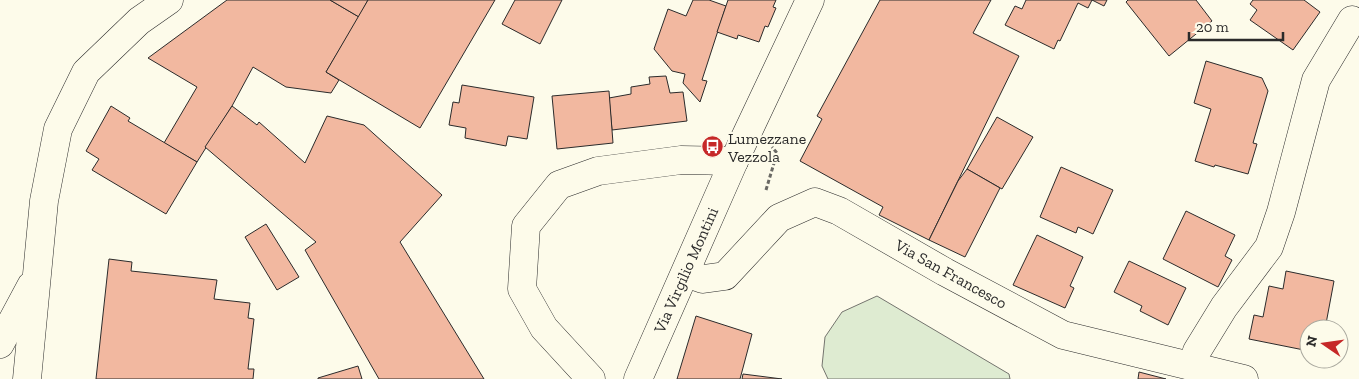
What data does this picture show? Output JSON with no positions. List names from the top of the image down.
{
  "streets": {
    "street": ["Via Virgilio Montini", "Via San Francesco"]
  },
  "crossings": [
    ["Via Virgilio Montini", "Via San Francesco"]
  ],
  "places": {
    "bus stop": ["Lumezzane Vezzola"]
  },
  "scale_bar": "20 m",
  "north": "left"
}
